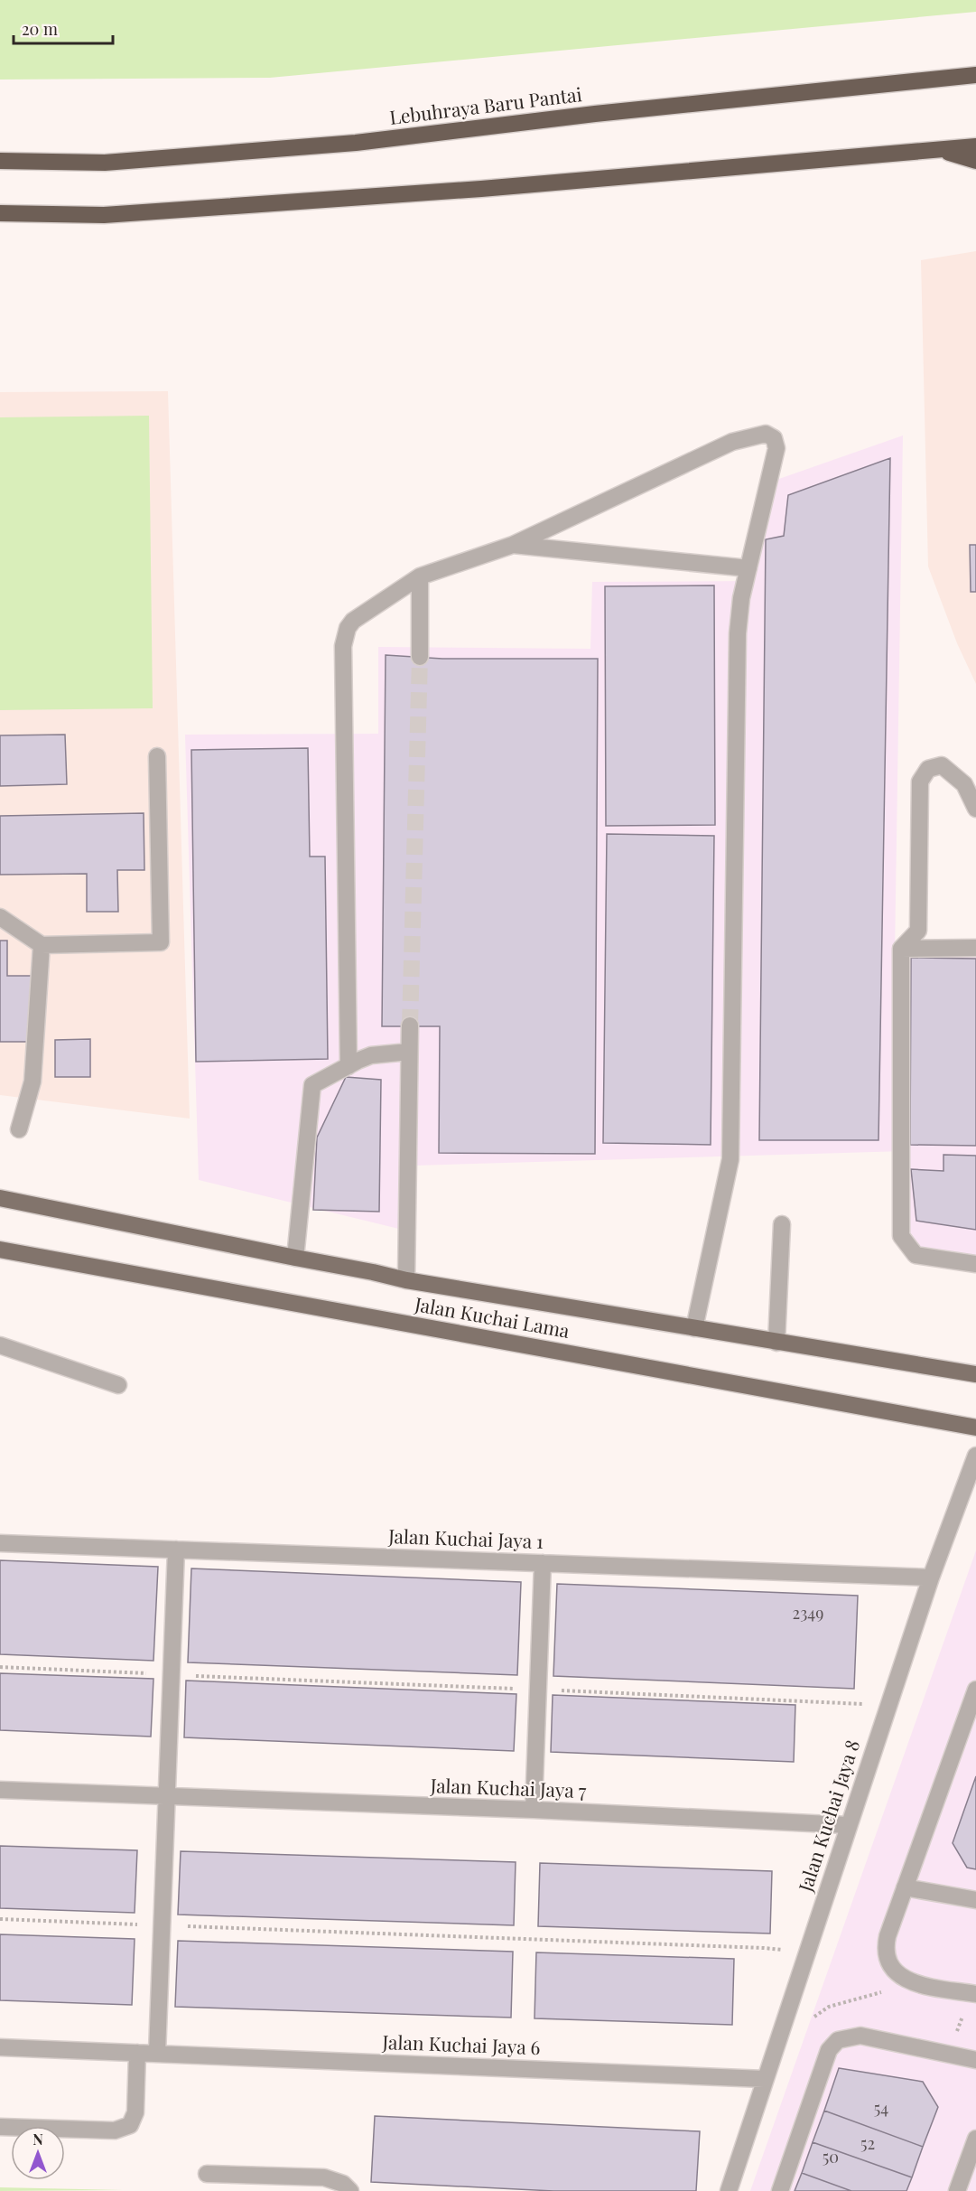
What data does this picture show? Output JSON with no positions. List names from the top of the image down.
{
  "streets": {
    "highway": ["Lebuhraya Baru Pantai"],
    "main road": ["Jalan Kuchai Lama"],
    "street": [
      "Jalan Kuchai Jaya 1",
      "Jalan Kuchai Jaya 7",
      "Jalan Kuchai Jaya 8",
      "Jalan Kuchai Jaya 6"
    ]
  },
  "crossings": [
    ["Jalan Kuchai Jaya 1", "Jalan Kuchai Jaya 8"],
    ["Jalan Kuchai Jaya 7", "Jalan Kuchai Jaya 8"],
    ["Jalan Kuchai Jaya 8", "Jalan Kuchai Jaya 6"]
  ],
  "house_numbers": [
    "2349",
    "54",
    "52",
    "50"
  ],
  "scale_bar": "20 m",
  "north": "top"
}
